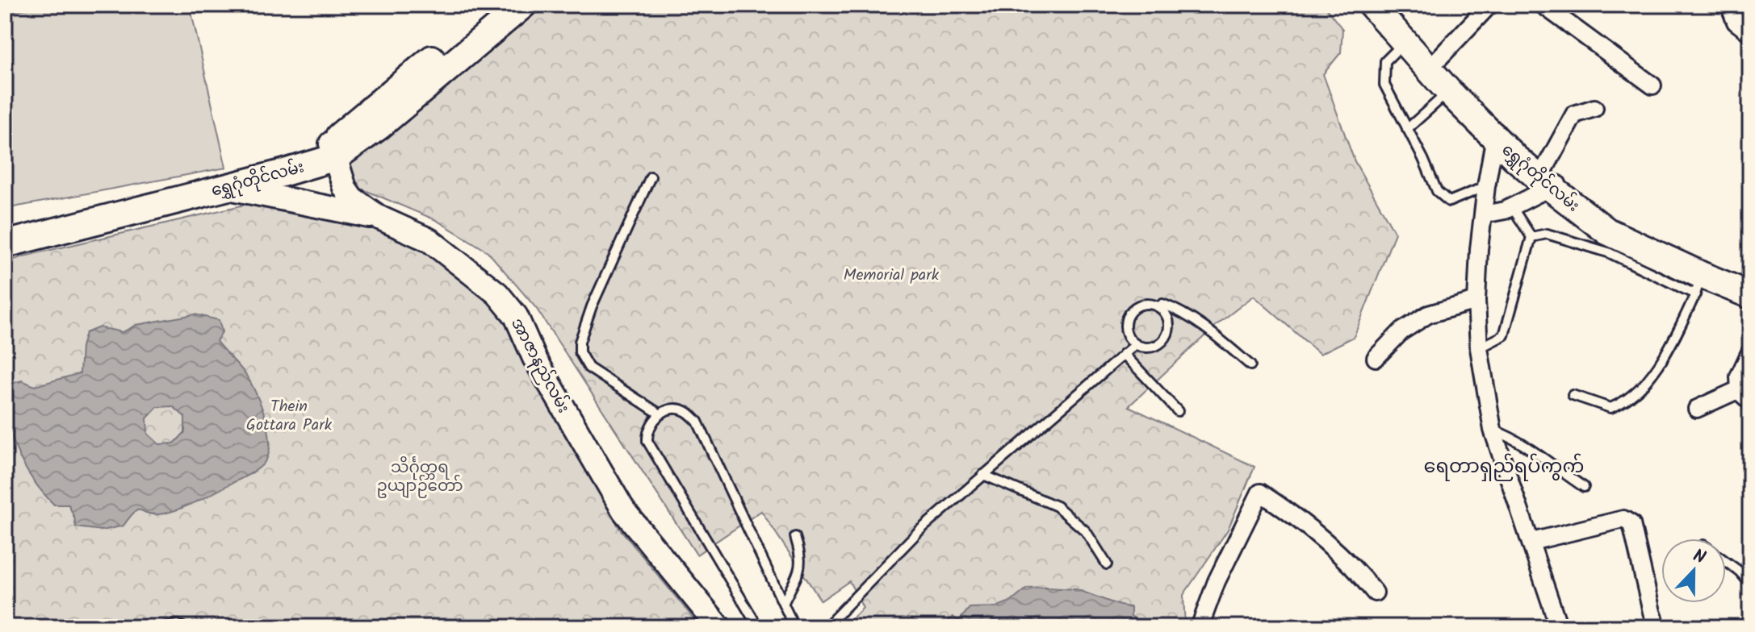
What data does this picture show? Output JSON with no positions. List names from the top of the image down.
{
  "streets": {
    "main road": ["ရွှေဂုံတိုင်လမ်း", "အာဇာနည်လမ်း"]
  },
  "crossings": [
    ["ရွှေဂုံတိုင်လမ်း", "အာဇာနည်လမ်း"]
  ],
  "districts": ["ရေတာရှည်ရပ်ကွက်"],
  "parks": ["Memorial park", "Thein Gottara Park", "သိင်္ဂုတ္တရ ဥယျာဉ်တော်"],
  "north": "top"
}
